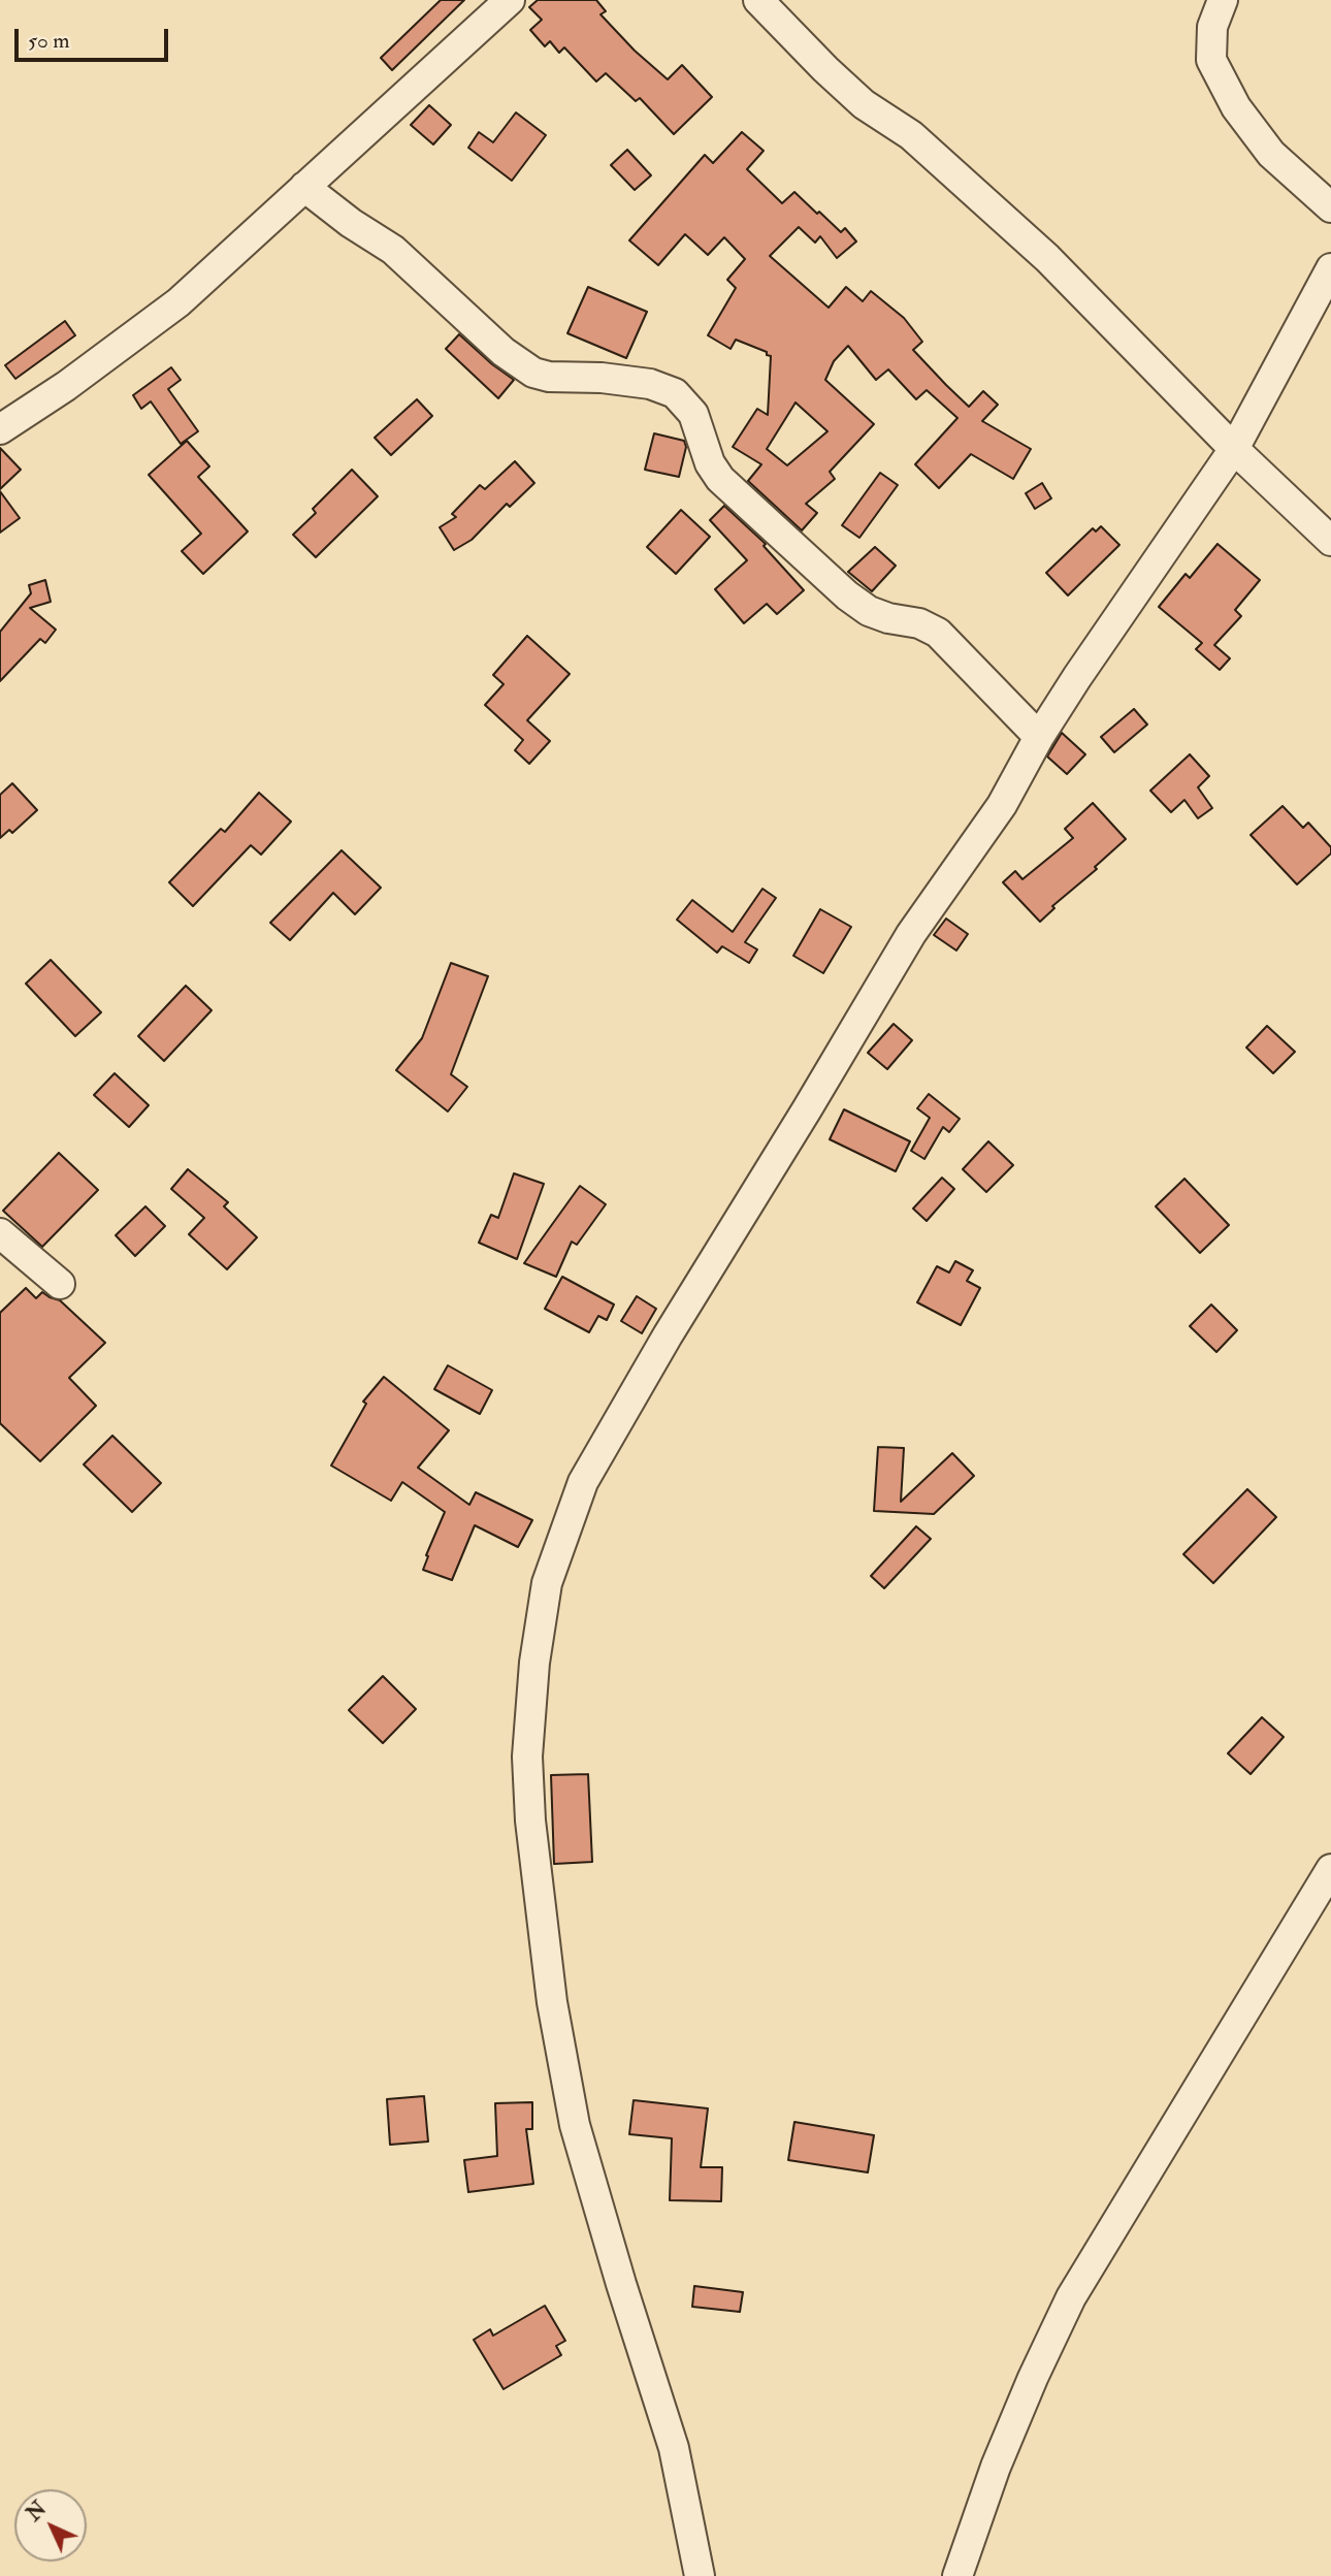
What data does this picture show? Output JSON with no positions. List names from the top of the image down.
{
  "scale_bar": "50 m",
  "north": "top left"
}
